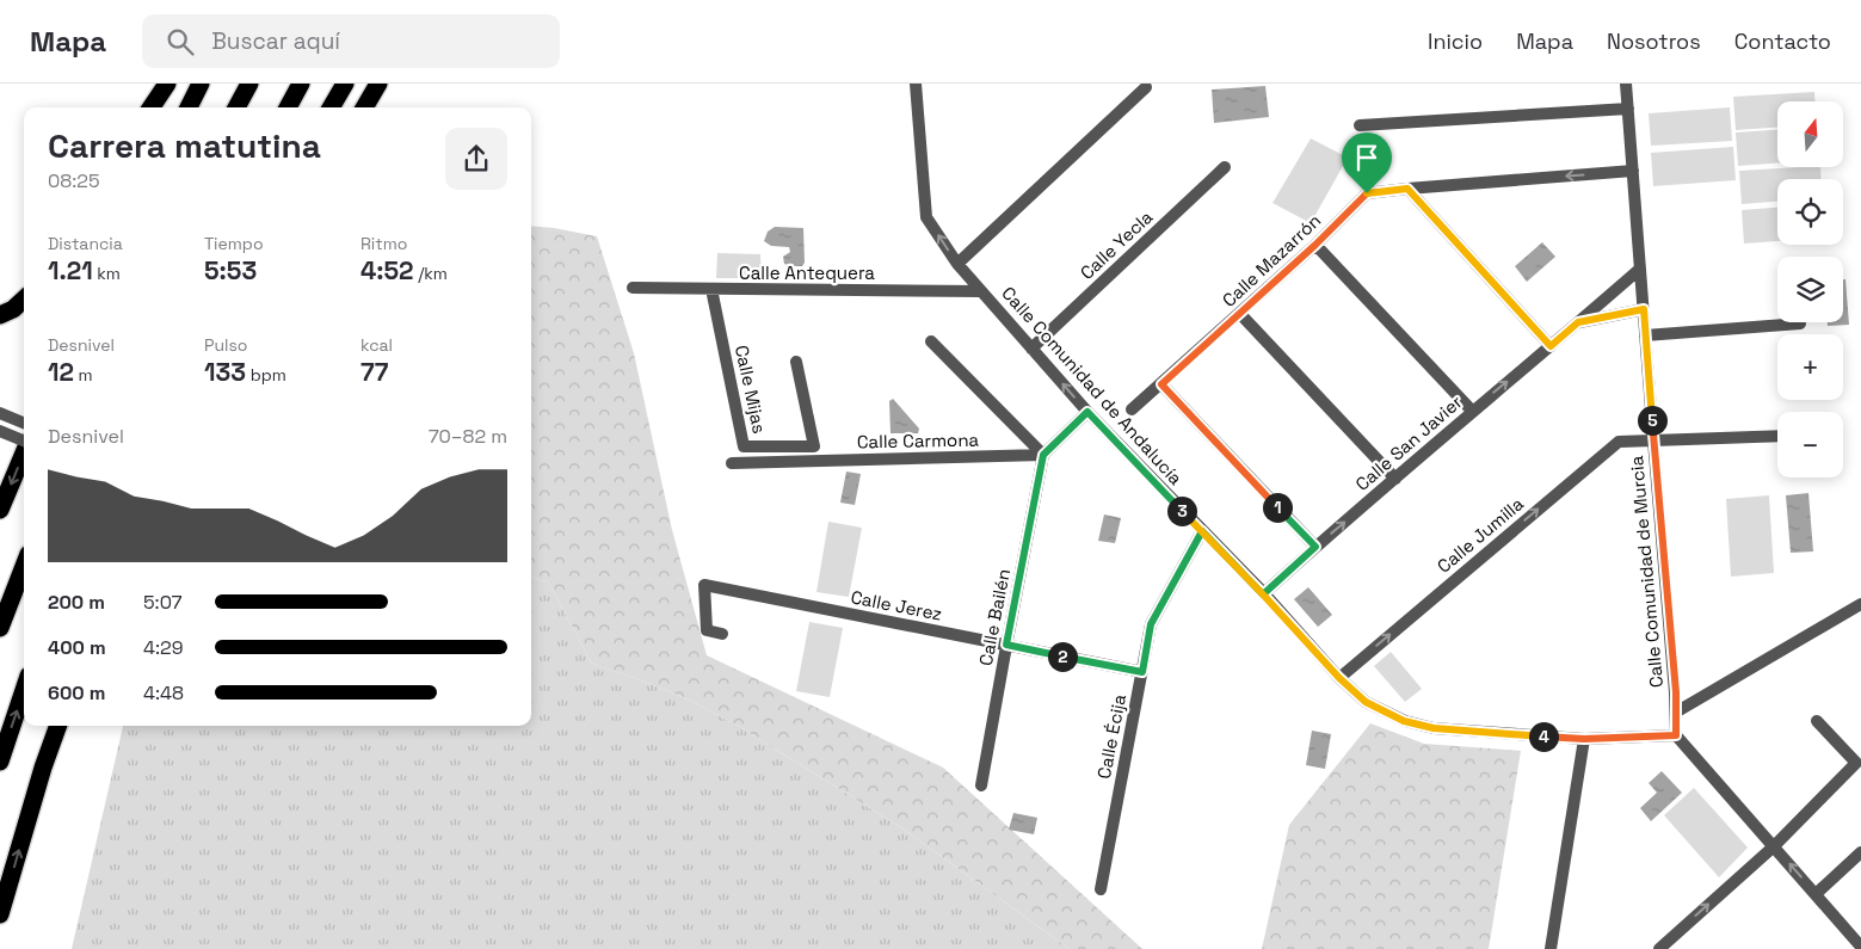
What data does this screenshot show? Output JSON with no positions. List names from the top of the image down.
{
  "streets": {
    "street": [
      "Calle Yecla",
      "Calle Mazarrón",
      "Calle Antequera",
      "Calle Comunidad de Andalucía",
      "Calle Mijas",
      "Calle Carmona",
      "Calle San Javier",
      "Calle Jumilla",
      "Calle Comunidad de Murcia",
      "Calle Jerez",
      "Calle Bailén",
      "Calle Écija"
    ]
  },
  "crossings": [
    ["Calle Yecla", "Calle Comunidad de Andalucía"],
    ["Calle Mazarrón", "Calle Comunidad de Murcia"],
    ["Calle Antequera", "Calle Comunidad de Andalucía"],
    ["Calle Antequera", "Calle Mijas"],
    ["Calle Comunidad de Andalucía", "Calle San Javier"],
    ["Calle Comunidad de Andalucía", "Calle Jumilla"],
    ["Calle Comunidad de Andalucía", "Calle Comunidad de Murcia"],
    ["Calle Comunidad de Andalucía", "Calle Écija"],
    ["Calle Carmona", "Calle Bailén"],
    ["Calle San Javier", "Calle Comunidad de Murcia"],
    ["Calle Jumilla", "Calle Comunidad de Murcia"],
    ["Calle Jerez", "Calle Bailén"],
    ["Calle Jerez", "Calle Écija"]
  ],
  "one_way": ["Calle San Javier", "Calle Jumilla"],
  "north": "top",
  "page": {
    "header": "Mapa",
    "search": "Buscar aquí",
    "nav": [
      "Inicio",
      "Mapa",
      "Nosotros",
      "Contacto"
    ],
    "map_buttons": ["+", "−"],
    "heading": ["Carrera matutina", "08:25"],
    "stats": [
      ["Distancia", "1.21 km"],
      ["Tiempo", "5:53"],
      ["Ritmo", "4:52 /km"],
      ["Desnivel", "12 m"],
      ["Pulso", "133 bpm"],
      ["kcal", "77"]
    ],
    "pins": [
      "5",
      "1",
      "3",
      "2",
      "4"
    ],
    "chart": ["Desnivel", "70–82 m"],
    "list": [
      {
        "name": "200 m",
        "note": "5:07"
      },
      {
        "name": "400 m",
        "note": "4:29"
      },
      {
        "name": "600 m",
        "note": "4:48"
      }
    ]
  }
}
